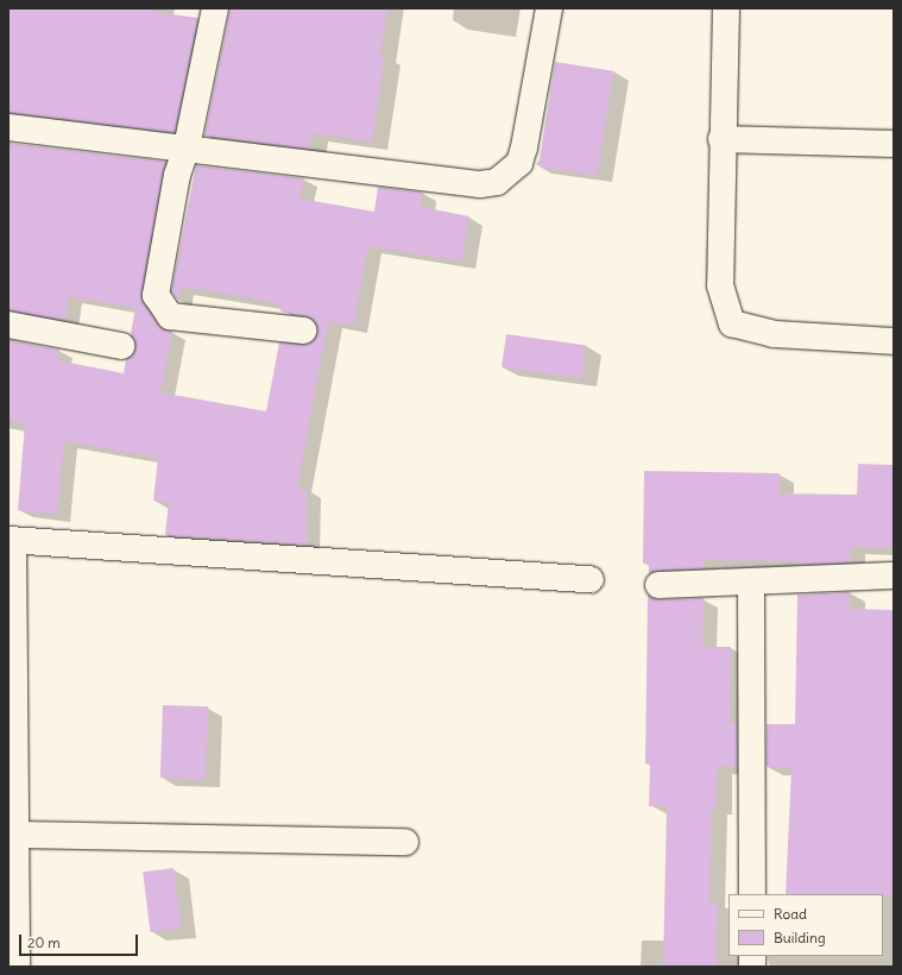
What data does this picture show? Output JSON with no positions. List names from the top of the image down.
{
  "legend": ["Road", "Building"],
  "scale_bar": "20 m"
}
